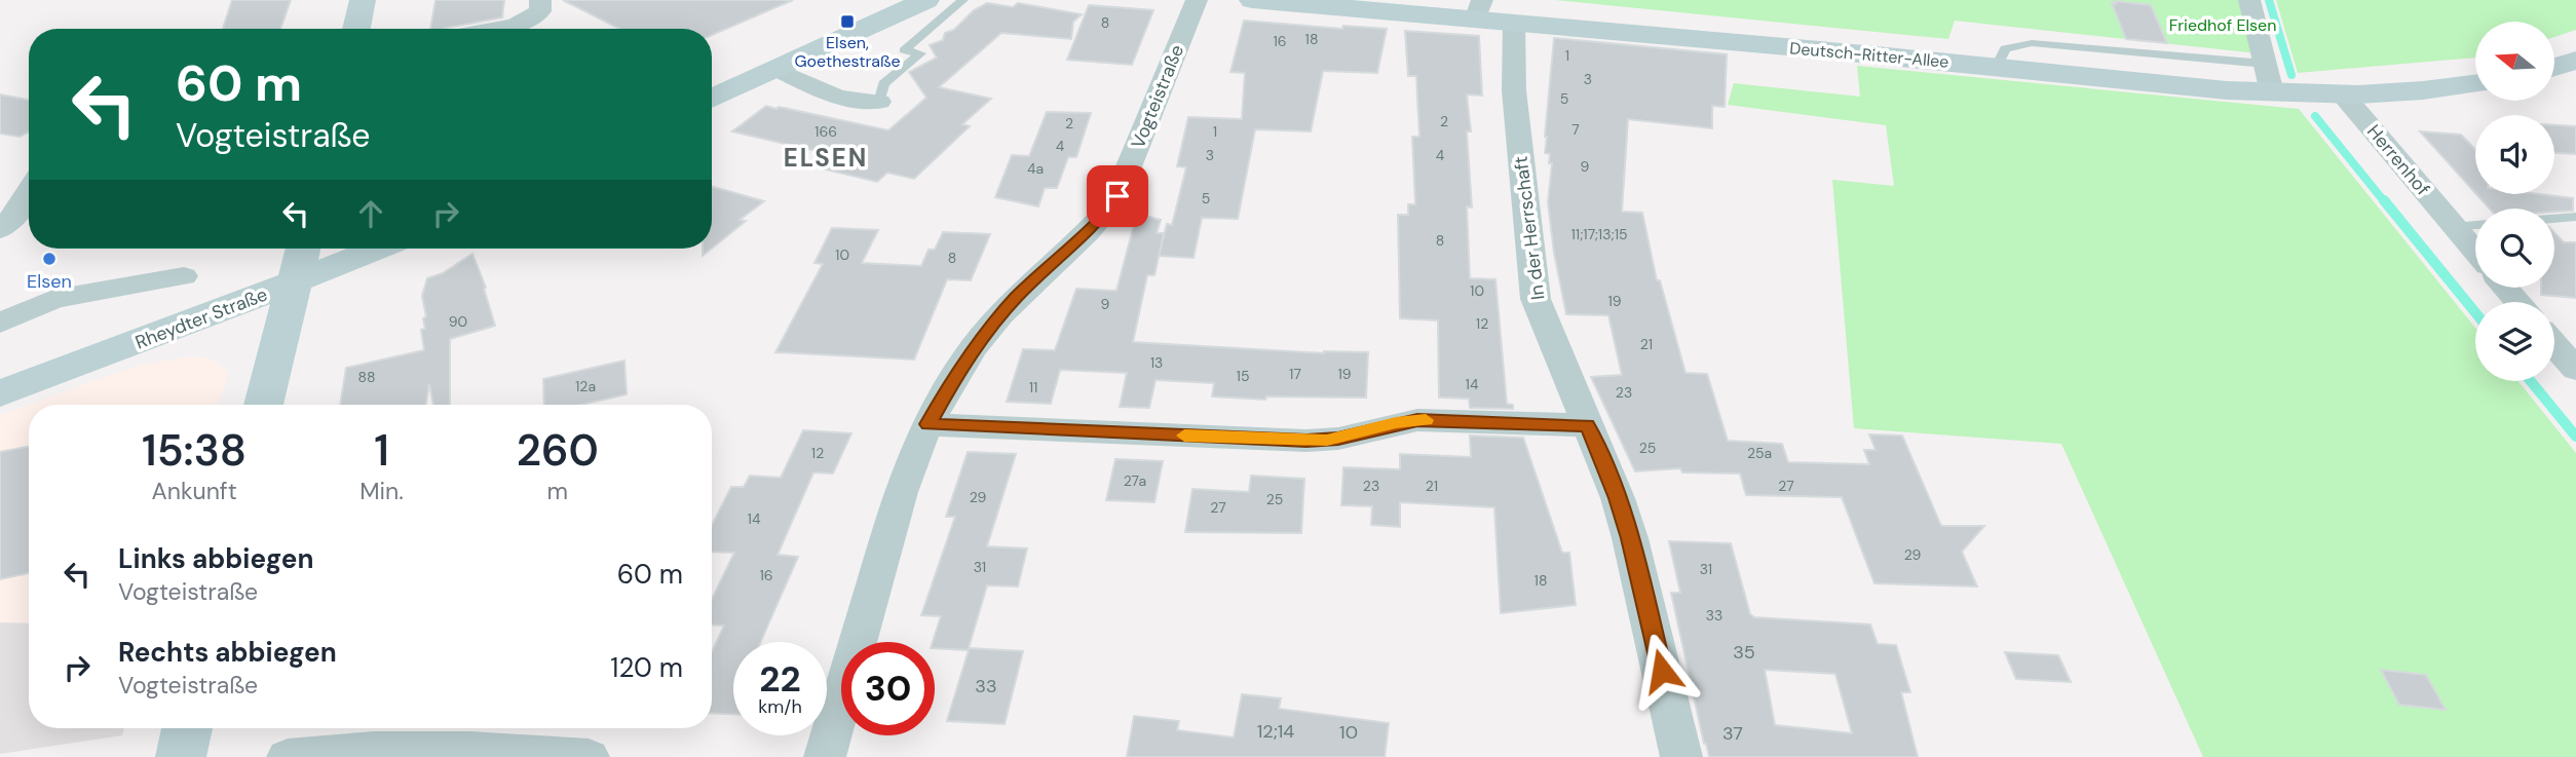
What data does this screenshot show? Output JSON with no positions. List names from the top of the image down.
{
  "streets": {
    "street": [
      "Deutsch-Ritter-Allee",
      "Vogteistraße",
      "Herrenhof",
      "In der Herrschaft",
      "Rheydter Straße"
    ]
  },
  "crossings": [
    ["Deutsch-Ritter-Allee", "Herrenhof"],
    ["Deutsch-Ritter-Allee", "In der Herrschaft"]
  ],
  "districts": ["ELSEN"],
  "parks": ["Friedhof Elsen"],
  "places": {
    "transit": ["Elsen, Goethestraße"],
    "other": ["Elsen"]
  },
  "house_numbers": [
    "8",
    "18",
    "16",
    "1",
    "3",
    "5",
    "2",
    "2",
    "7",
    "166",
    "1",
    "4",
    "3",
    "4",
    "9",
    "4a",
    "5",
    "11;17;13;15",
    "8",
    "10",
    "8",
    "10",
    "19",
    "9",
    "90",
    "12",
    "21",
    "13",
    "17",
    "19",
    "15",
    "88",
    "14",
    "12a",
    "11",
    "23",
    "25",
    "12",
    "25a",
    "27a",
    "23",
    "21",
    "27",
    "29",
    "25",
    "27",
    "14",
    "29",
    "31",
    "31",
    "16",
    "18",
    "33",
    "35",
    "33",
    "12;14",
    "10",
    "37"
  ],
  "north": "left",
  "page": {
    "turn": ["60 m", "Vogteistraße"],
    "eta": [
      "15:38",
      "Ankunft",
      "1",
      "Min.",
      "260",
      "m"
    ],
    "list": [
      {
        "name": "Links abbiegen",
        "note": "Vogteistraße",
        "value": "60 m"
      },
      {
        "name": "Rechts abbiegen",
        "note": "Vogteistraße",
        "value": "120 m"
      }
    ],
    "speed": "22 km/h",
    "limit": "30"
  }
}
